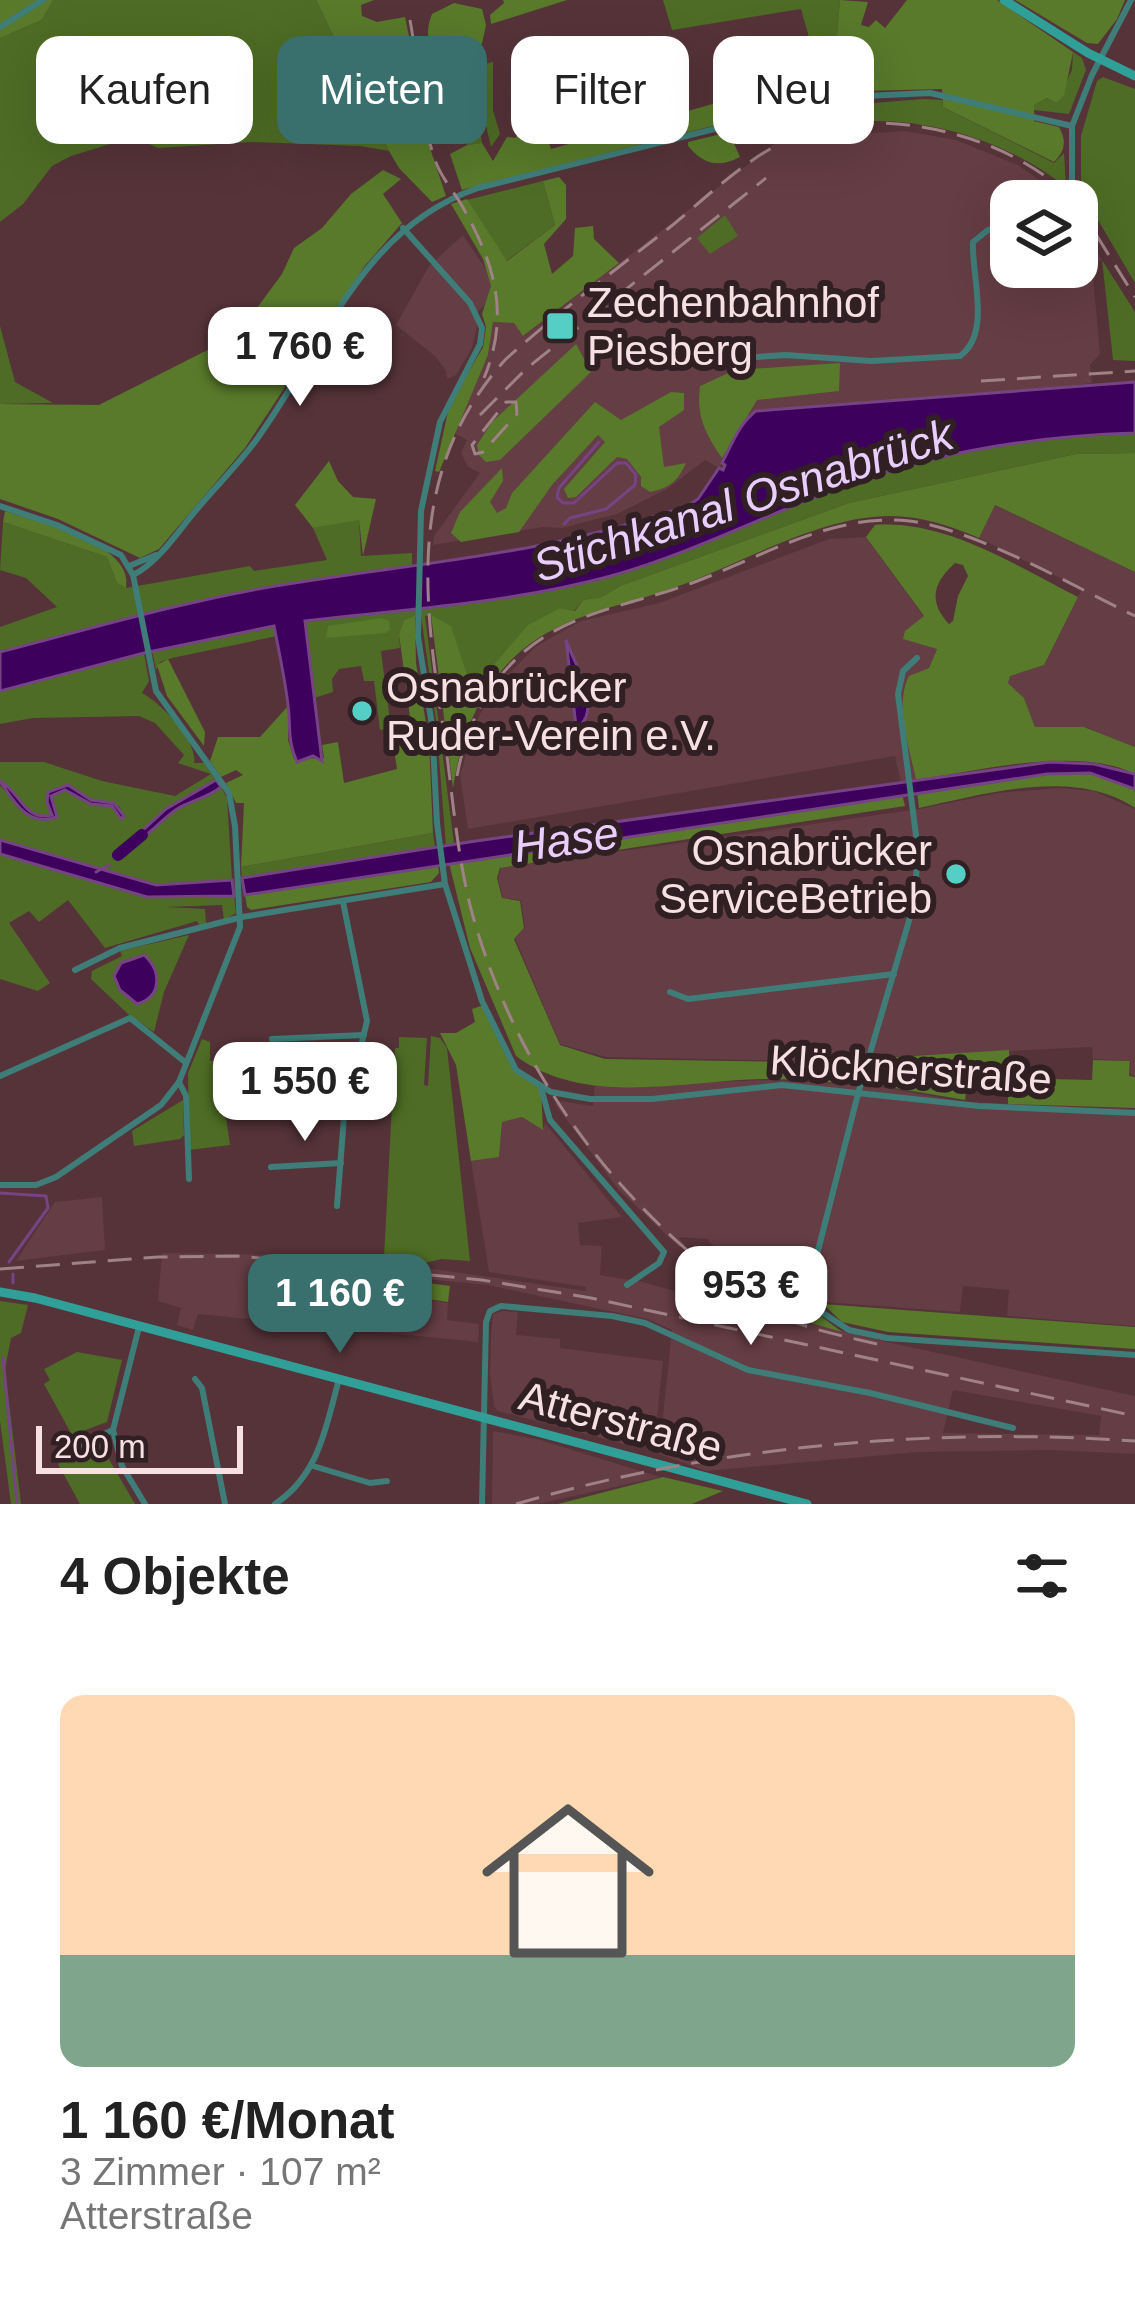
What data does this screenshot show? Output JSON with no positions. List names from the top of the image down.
{
  "streets": {
    "street": ["Klöcknerstraße", "Atterstraße"]
  },
  "water": ["Stichkanal Osnabrück", "Hase"],
  "places": {
    "transit": ["Zechenbahnhof Piesberg"],
    "other": ["Osnabrücker Ruder-Verein e.V.", "Osnabrücker ServiceBetrieb"]
  },
  "scale_bar": "200 m",
  "page": {
    "chip": [
      "Kaufen",
      "Mieten",
      "Filter",
      "Neu"
    ],
    "price": [
      "1 760 €",
      "1 550 €",
      "953 €",
      "1 160 €"
    ],
    "scale": "200 m",
    "heading": "4 Objekte",
    "list": [
      {
        "name": "1 160 €/Monat",
        "note": "3 Zimmer · 107 m² · Atterstraße"
      }
    ]
  }
}
